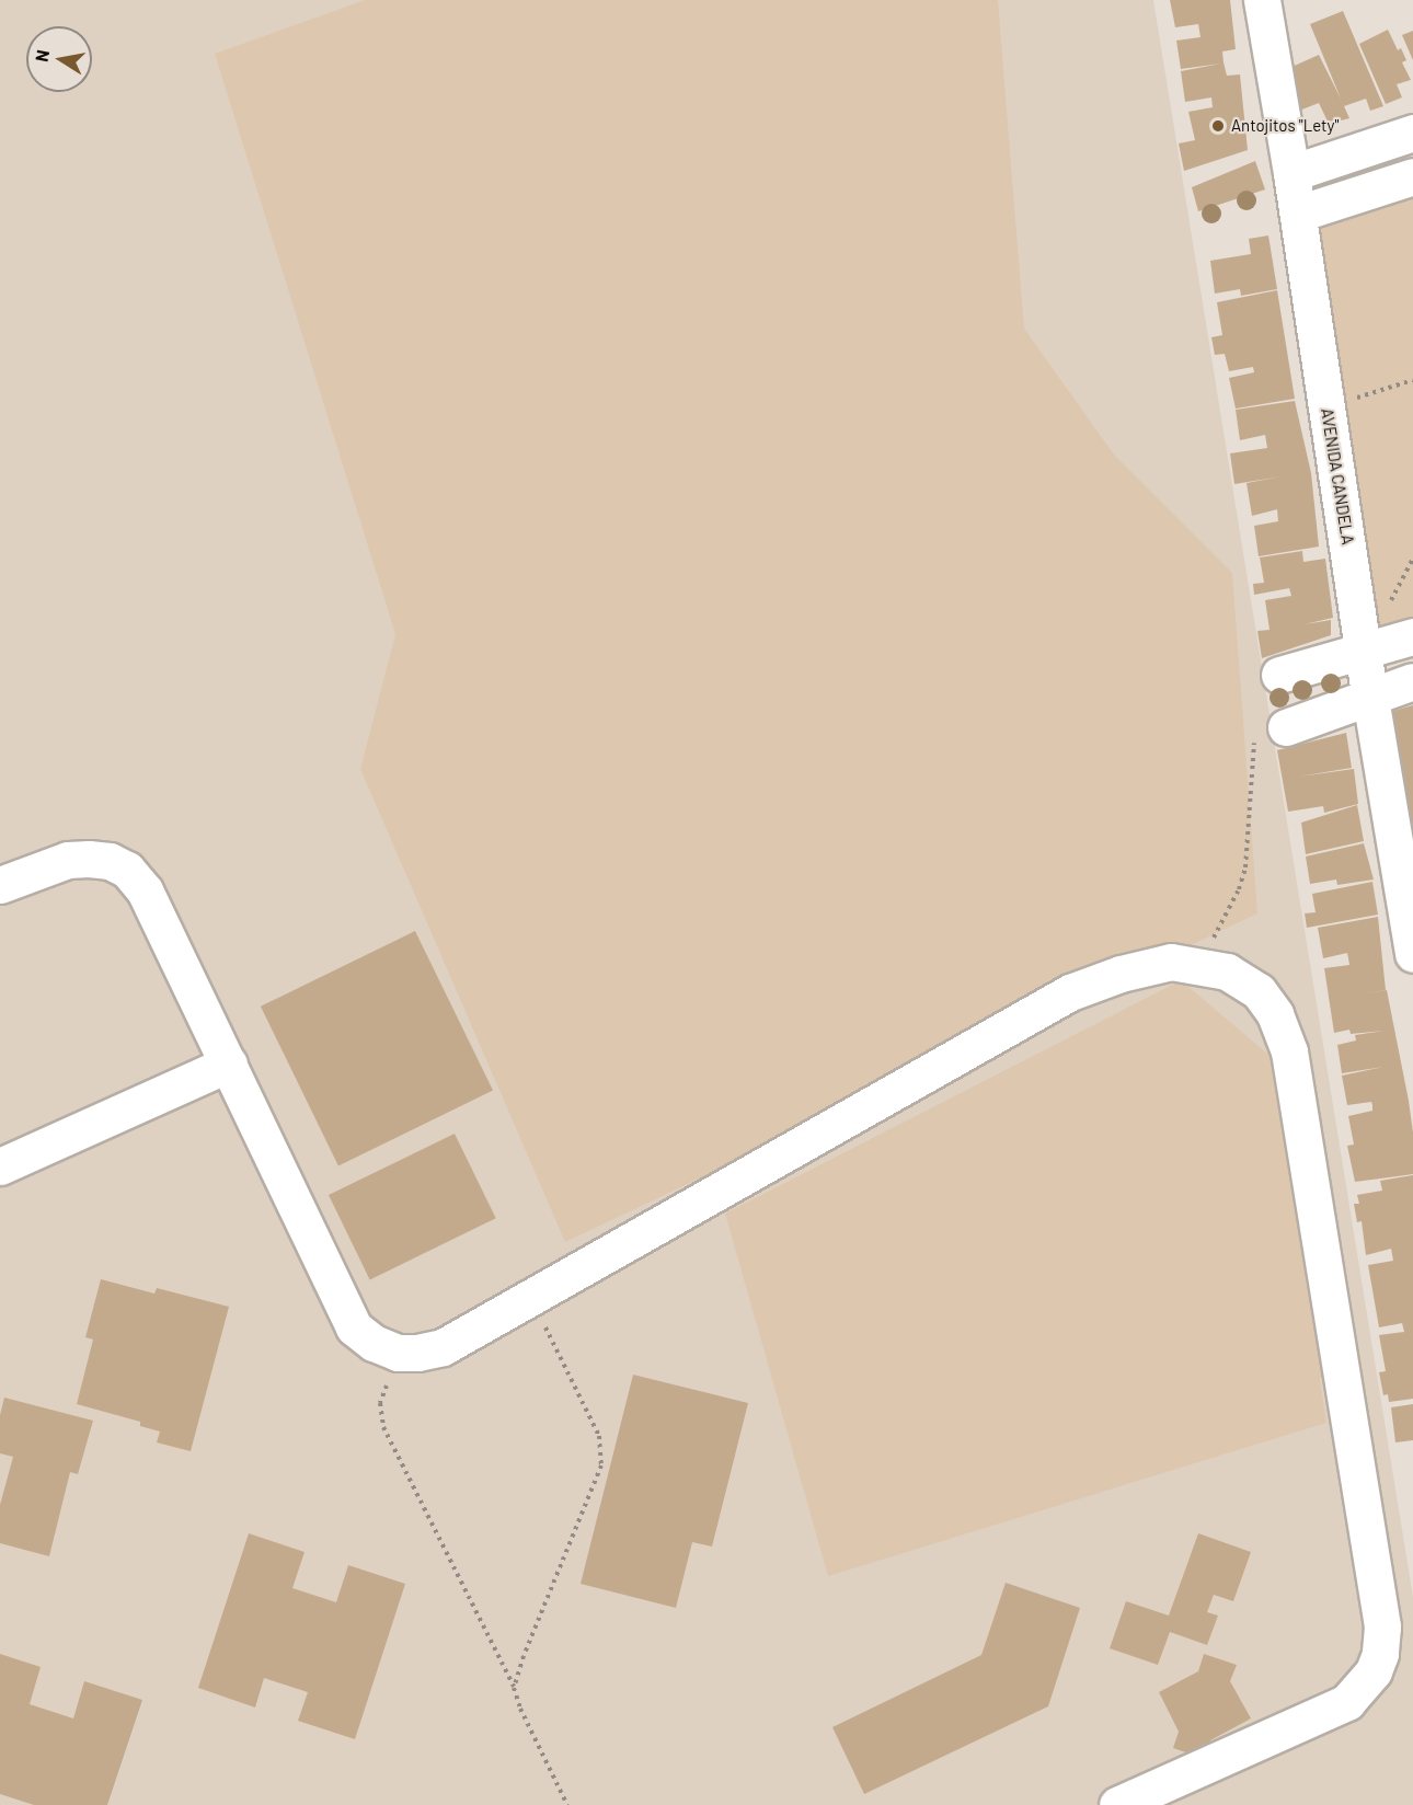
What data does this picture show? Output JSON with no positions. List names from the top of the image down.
{
  "streets": {
    "street": ["AVENIDA CANDELA"]
  },
  "places": ["Antojitos \"Lety\""],
  "north": "left"
}
